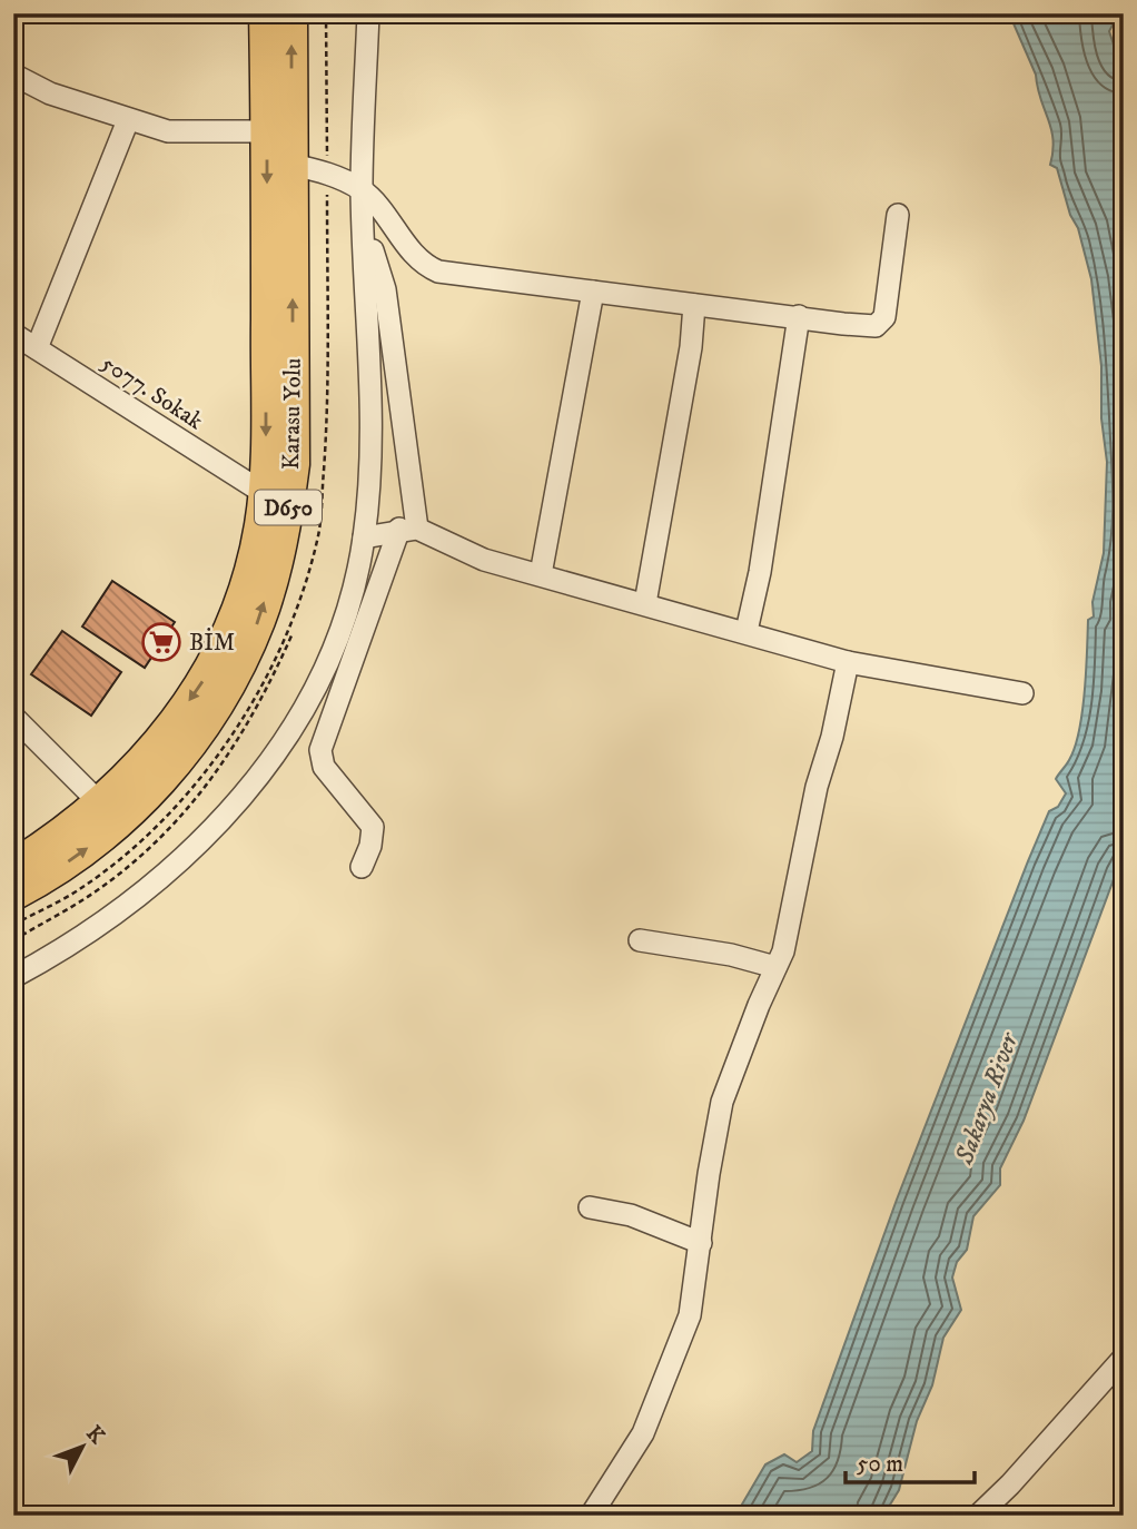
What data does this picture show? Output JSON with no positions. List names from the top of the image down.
{
  "streets": {
    "highway": ["Karasu Yolu", "D650"],
    "street": ["5077. Sokak"]
  },
  "crossings": [
    ["5077. Sokak", "Karasu Yolu"]
  ],
  "water": ["Sakarya River"],
  "places": {
    "supermarket": ["BİM"]
  },
  "scale_bar": "50 m",
  "north": "top right"
}
